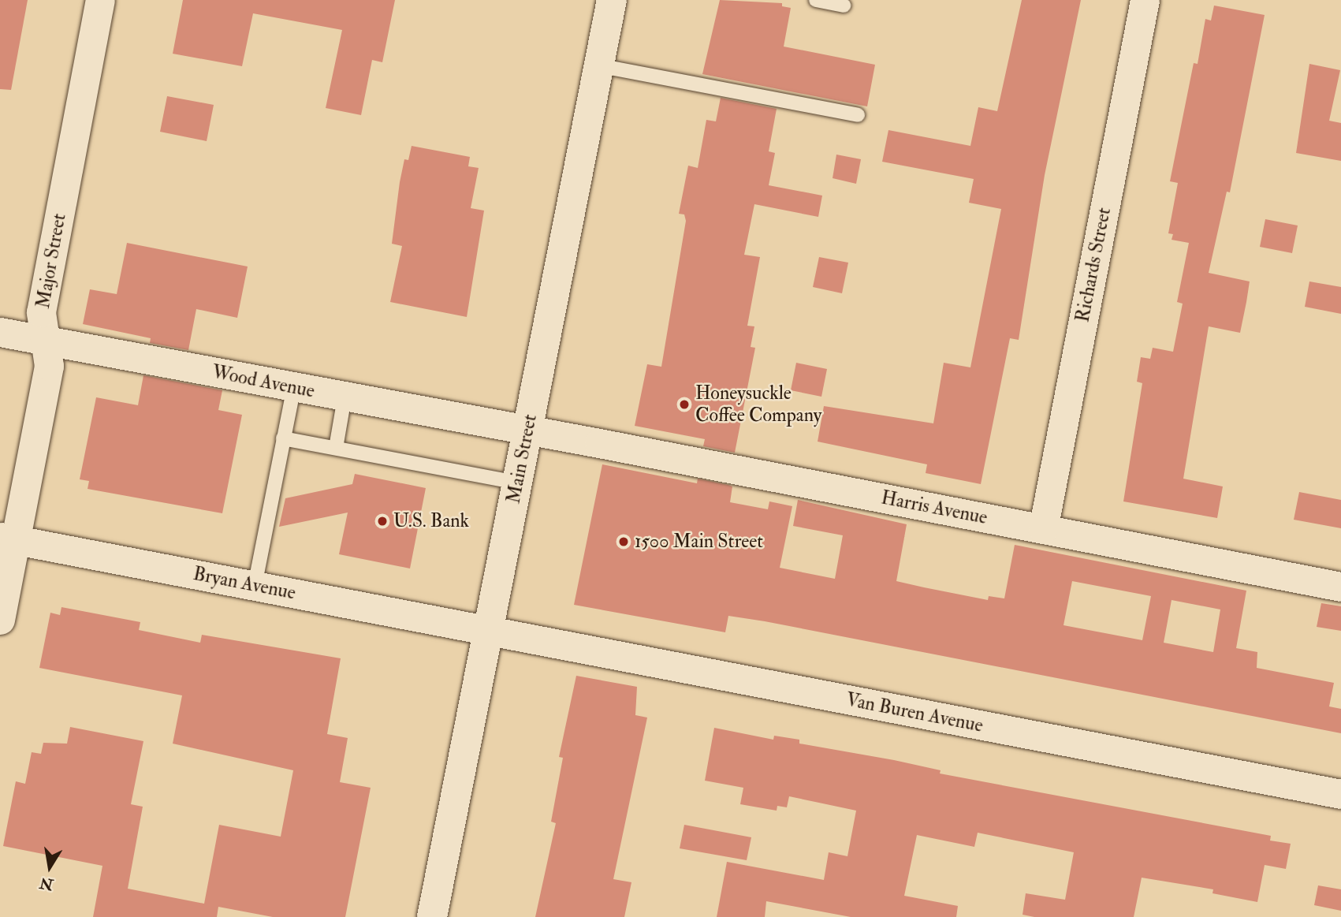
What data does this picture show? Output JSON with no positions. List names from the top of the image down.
{
  "streets": {
    "street": [
      "Major Street",
      "Richards Street",
      "Wood Avenue",
      "Main Street",
      "Harris Avenue",
      "Bryan Avenue",
      "Van Buren Avenue"
    ]
  },
  "crossings": [
    ["Major Street", "Wood Avenue"],
    ["Major Street", "Bryan Avenue"],
    ["Richards Street", "Harris Avenue"],
    ["Wood Avenue", "Main Street"],
    ["Wood Avenue", "Harris Avenue"],
    ["Main Street", "Harris Avenue"],
    ["Main Street", "Bryan Avenue"],
    ["Main Street", "Van Buren Avenue"],
    ["Bryan Avenue", "Van Buren Avenue"]
  ],
  "places": ["Honeysuckle Coffee Company", "U.S. Bank", "1500 Main Street"],
  "north": "bottom"
}
